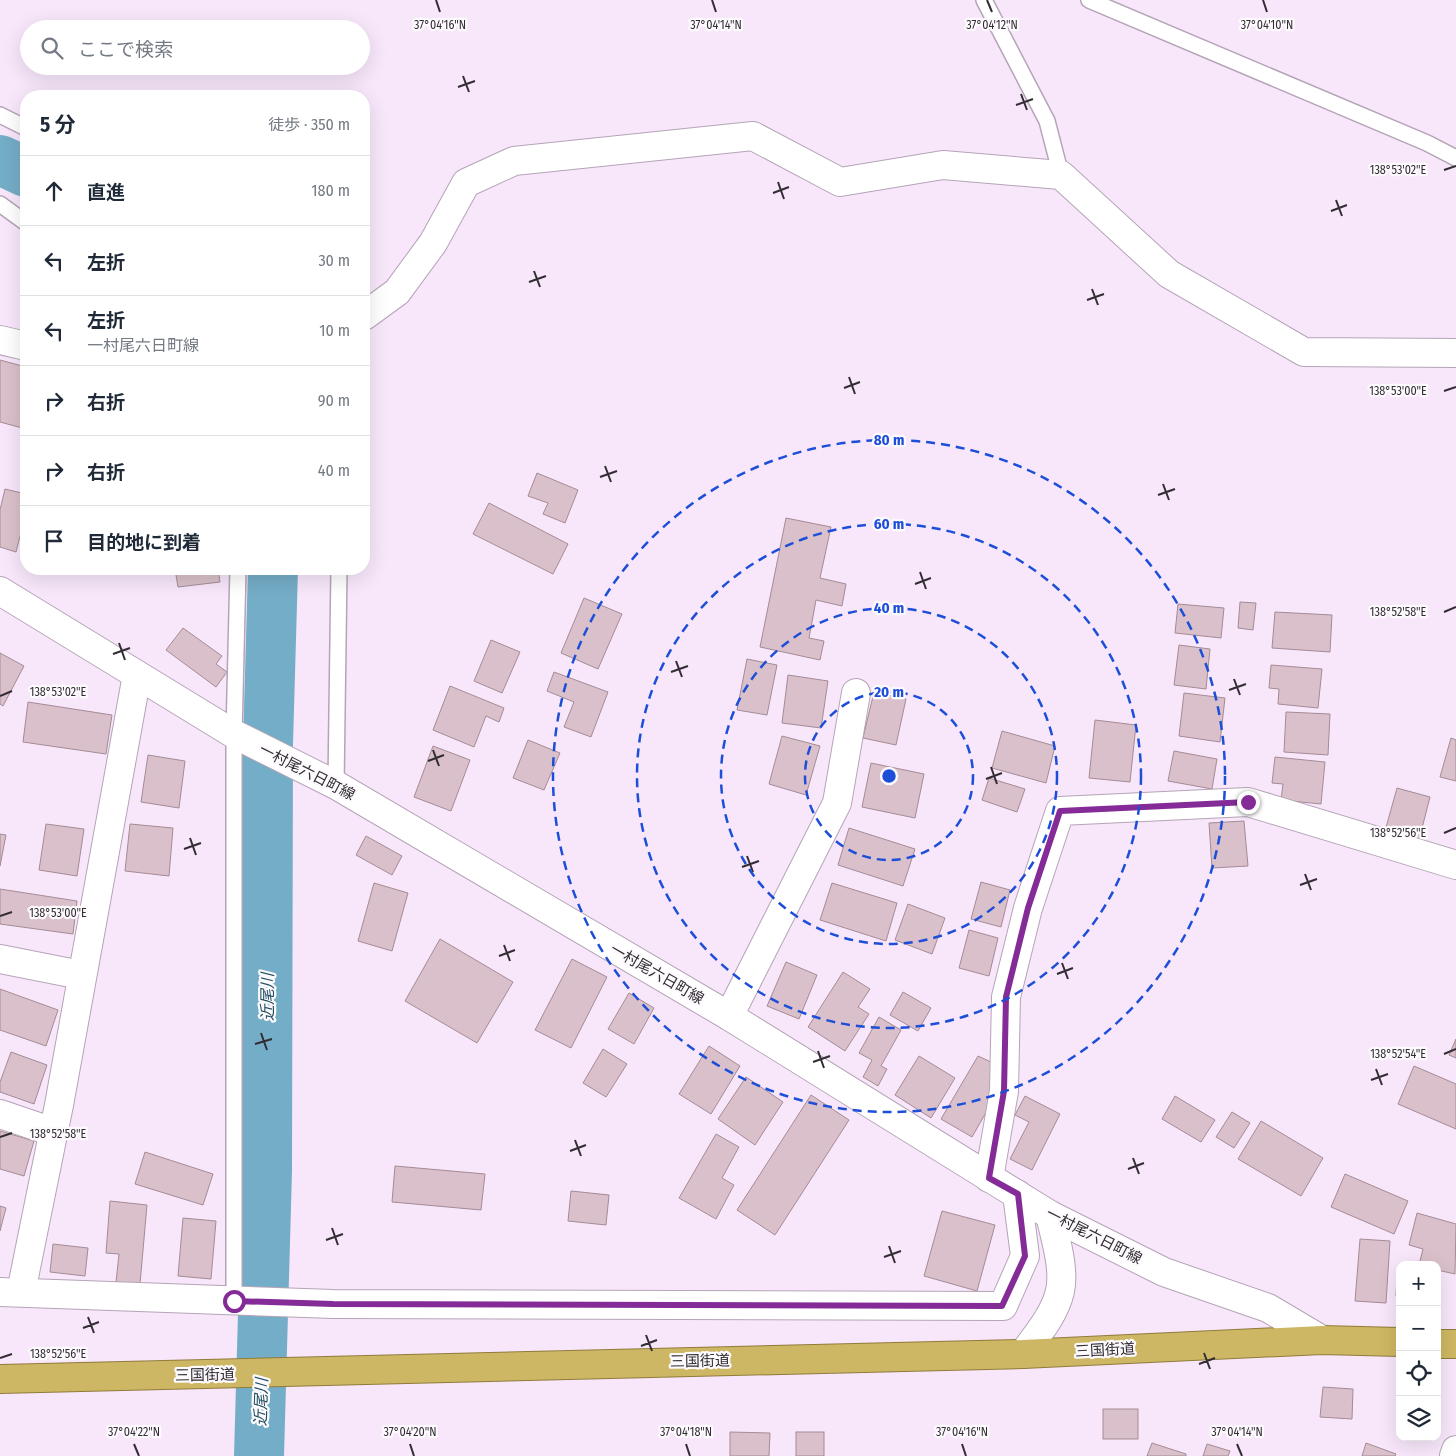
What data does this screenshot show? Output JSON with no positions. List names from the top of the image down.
{
  "streets": {
    "highway": ["三国街道"],
    "street": ["一村尾六日町線"]
  },
  "crossings": [
    ["一村尾六日町線", "三国街道"]
  ],
  "water": ["近尾川"],
  "page": {
    "search": "ここで検索",
    "heading": ["5 分", "徒歩 · 350 m"],
    "list": [
      ["直進", "180 m"],
      ["左折", "30 m"],
      ["左折", "一村尾六日町線", "10 m"],
      ["右折", "90 m"],
      ["右折", "40 m"],
      "目的地に到着"
    ],
    "map_buttons": ["+", "−"]
  },
  "coordinates": [
    "37°04'10\"N",
    "37°04'16\"N",
    "37°04'14\"N",
    "37°04'12\"N",
    "138°53'02\"E",
    "138°53'00\"E",
    "138°52'58\"E",
    "138°52'56\"E",
    "138°52'54\"E",
    "37°04'22\"N",
    "37°04'20\"N",
    "37°04'18\"N"
  ],
  "rings": [
    "80 m",
    "60 m",
    "40 m",
    "20 m"
  ]
}
